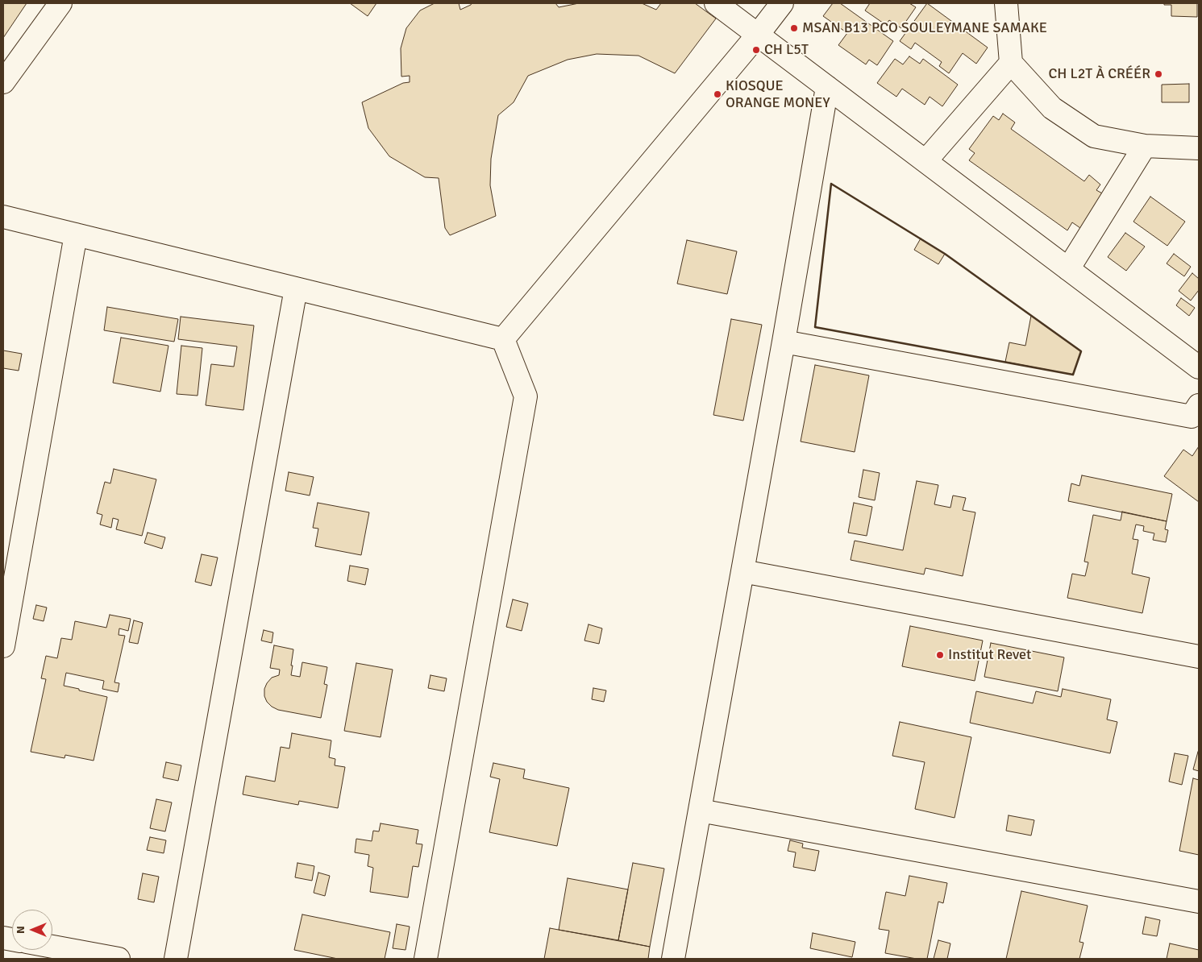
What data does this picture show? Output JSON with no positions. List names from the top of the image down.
{
  "places": [
    "MSAN B13 PCO SOULEYMANE SAMAKE",
    "CH L5T",
    "CH L2T À CRÉÉR",
    "KIOSQUE ORANGE MONEY",
    "Institut Revet"
  ],
  "north": "left"
}
